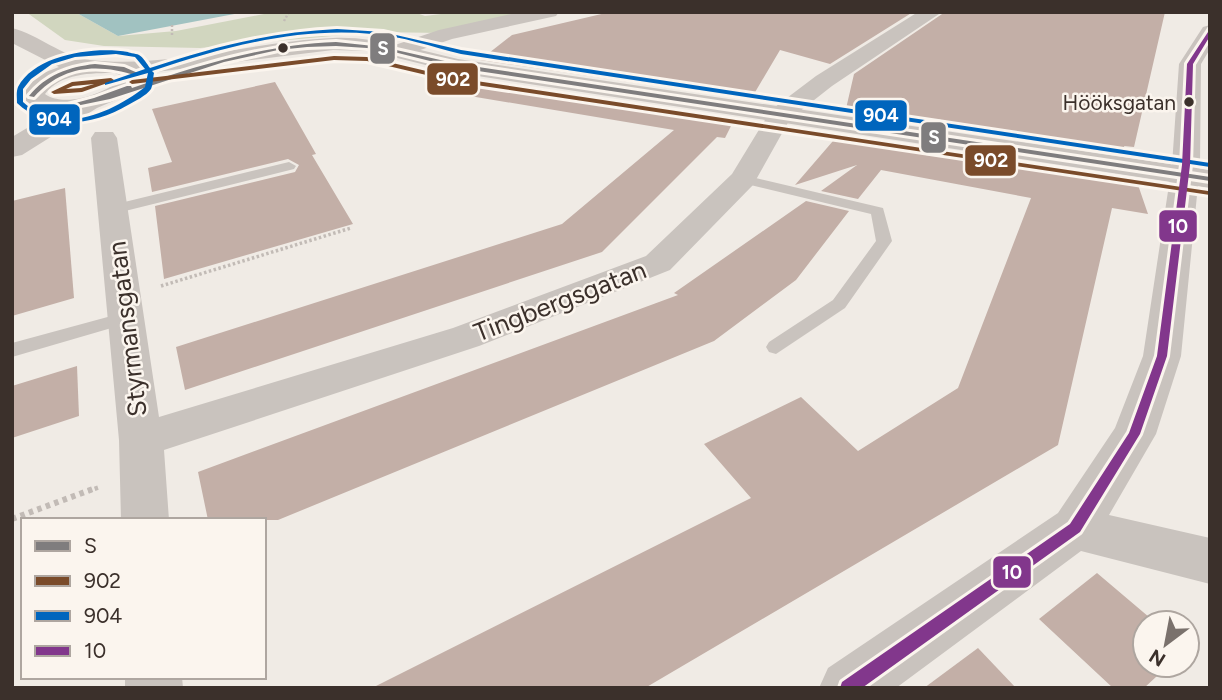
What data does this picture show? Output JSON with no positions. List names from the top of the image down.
{
  "streets": {
    "street": ["Tingbergsgatan", "Styrmansgatan"]
  },
  "crossings": [
    ["Tingbergsgatan", "Styrmansgatan"]
  ],
  "places": ["Hööksgatan"],
  "lines": [
    "transit line 904",
    "transit line 10",
    "transit line S",
    "transit line 902"
  ],
  "legend": [
    "S",
    "902",
    "904",
    "10"
  ],
  "north": "bottom left"
}
